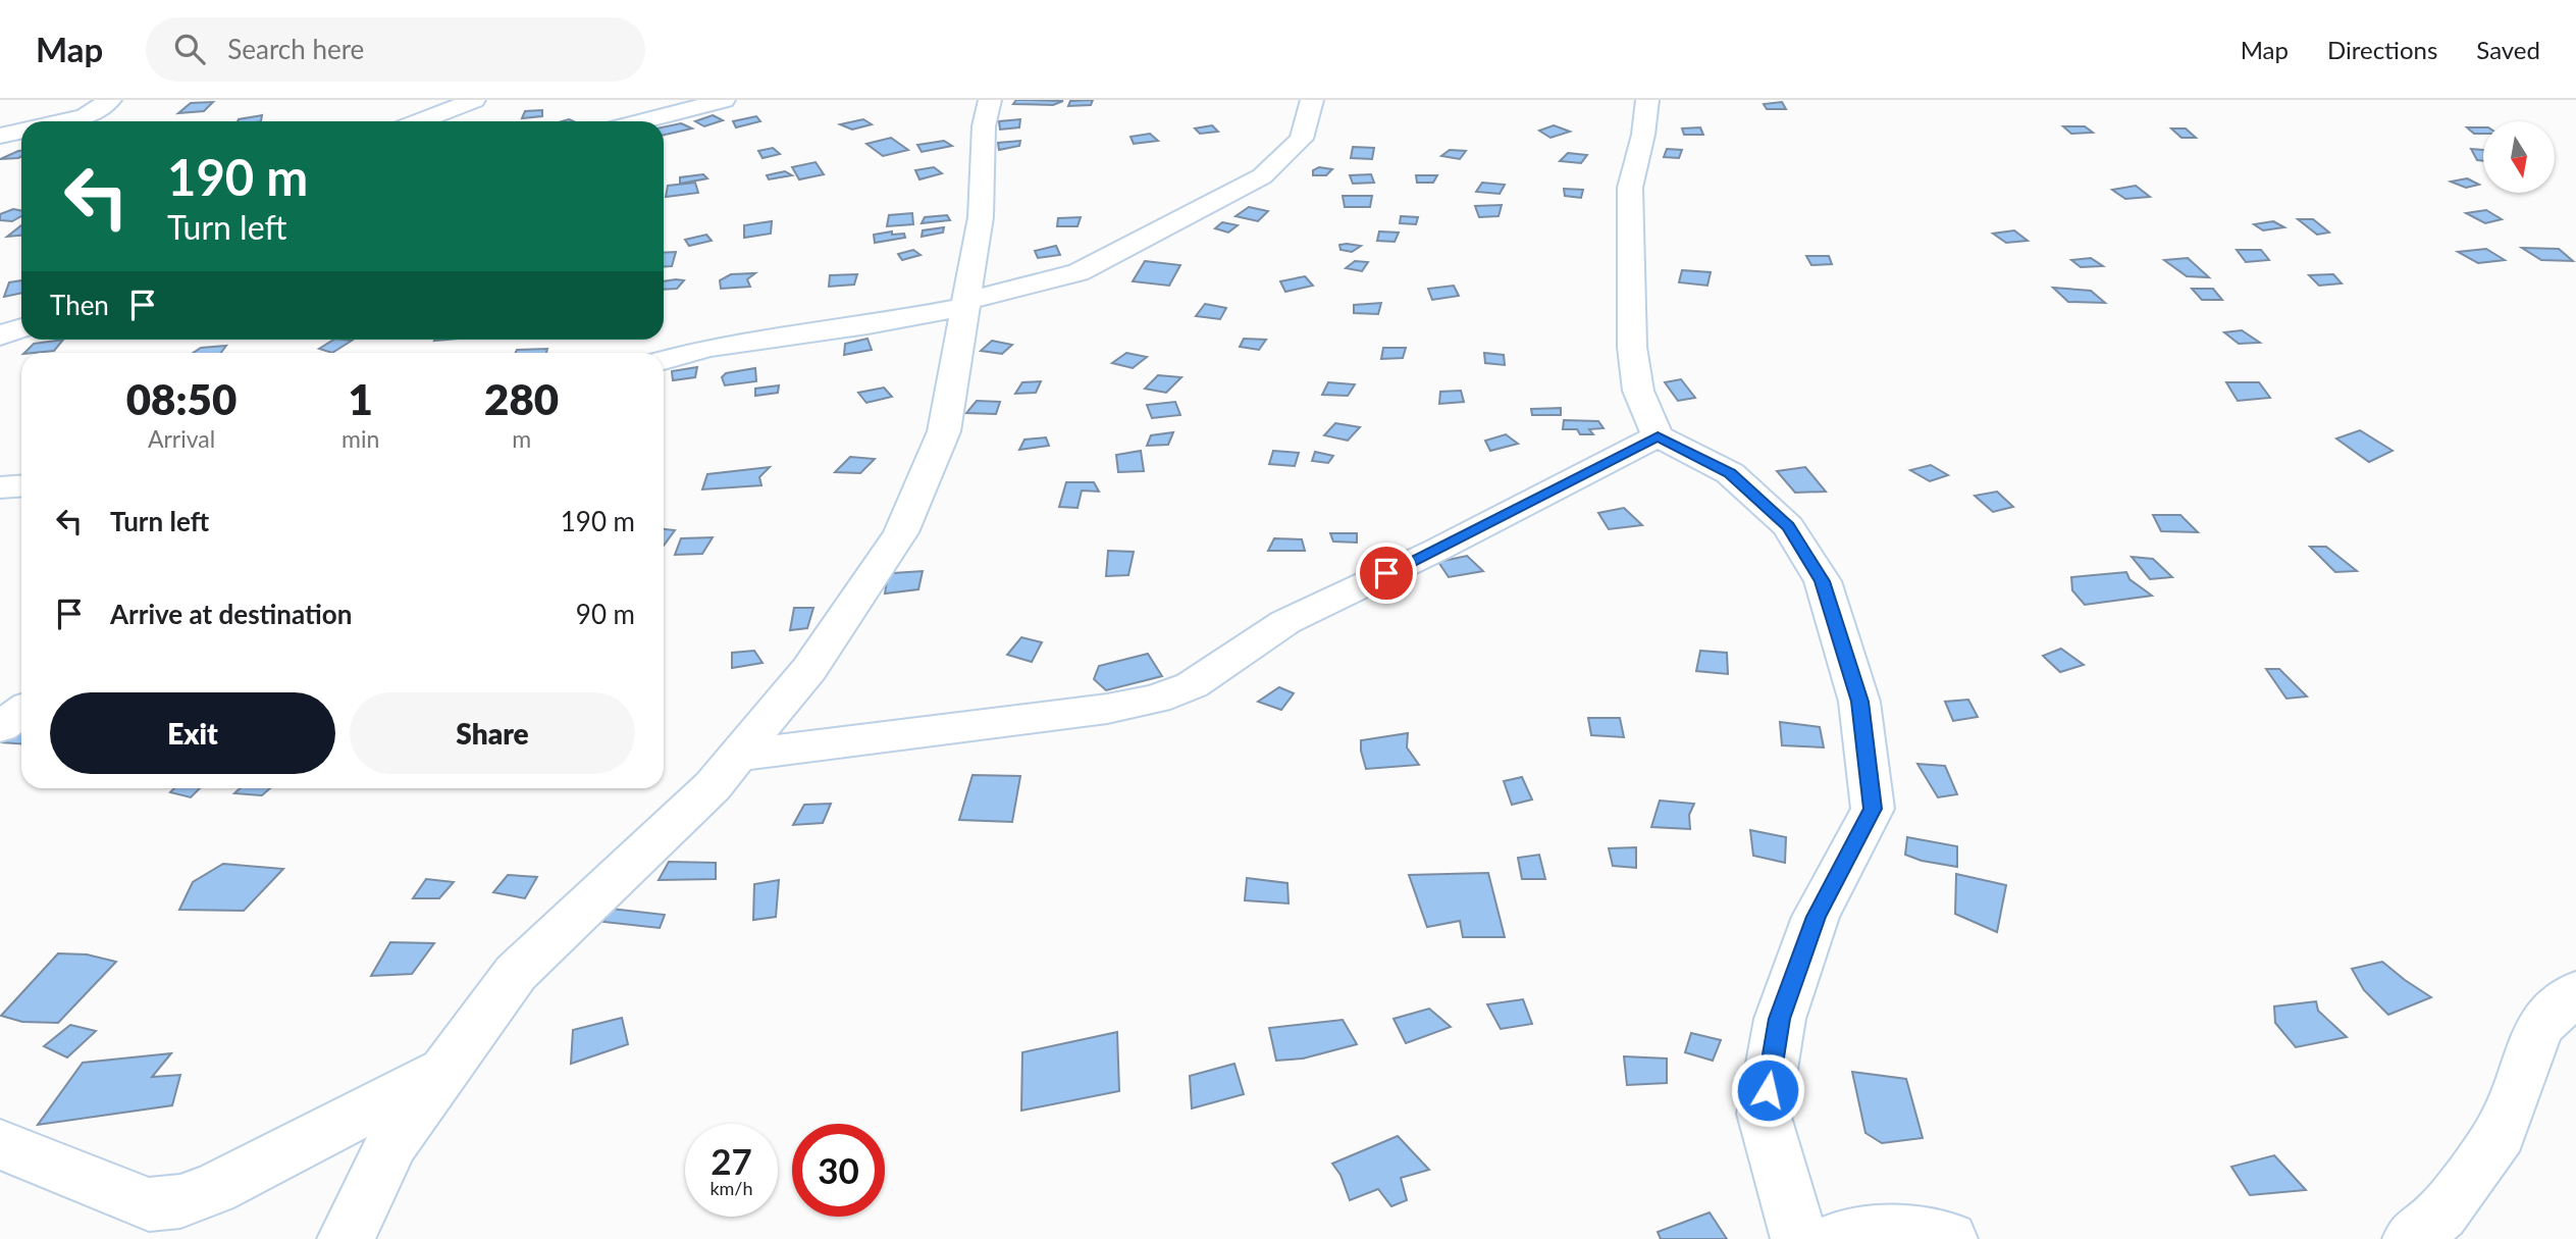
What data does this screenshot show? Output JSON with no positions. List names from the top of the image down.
{
  "north": "bottom",
  "page": {
    "header": "Map",
    "search": "Search here",
    "nav": ["Map", "Directions", "Saved"],
    "turn": ["190 m", "Turn left"],
    "then": "Then",
    "eta": [
      "08:50",
      "Arrival",
      "1",
      "min",
      "280",
      "m"
    ],
    "list": [
      {
        "name": "Turn left",
        "value": "190 m"
      },
      {
        "name": "Arrive at destination",
        "value": "90 m"
      }
    ],
    "buttons": ["Exit", "Share"],
    "speed": "27 km/h",
    "limit": "30"
  }
}
